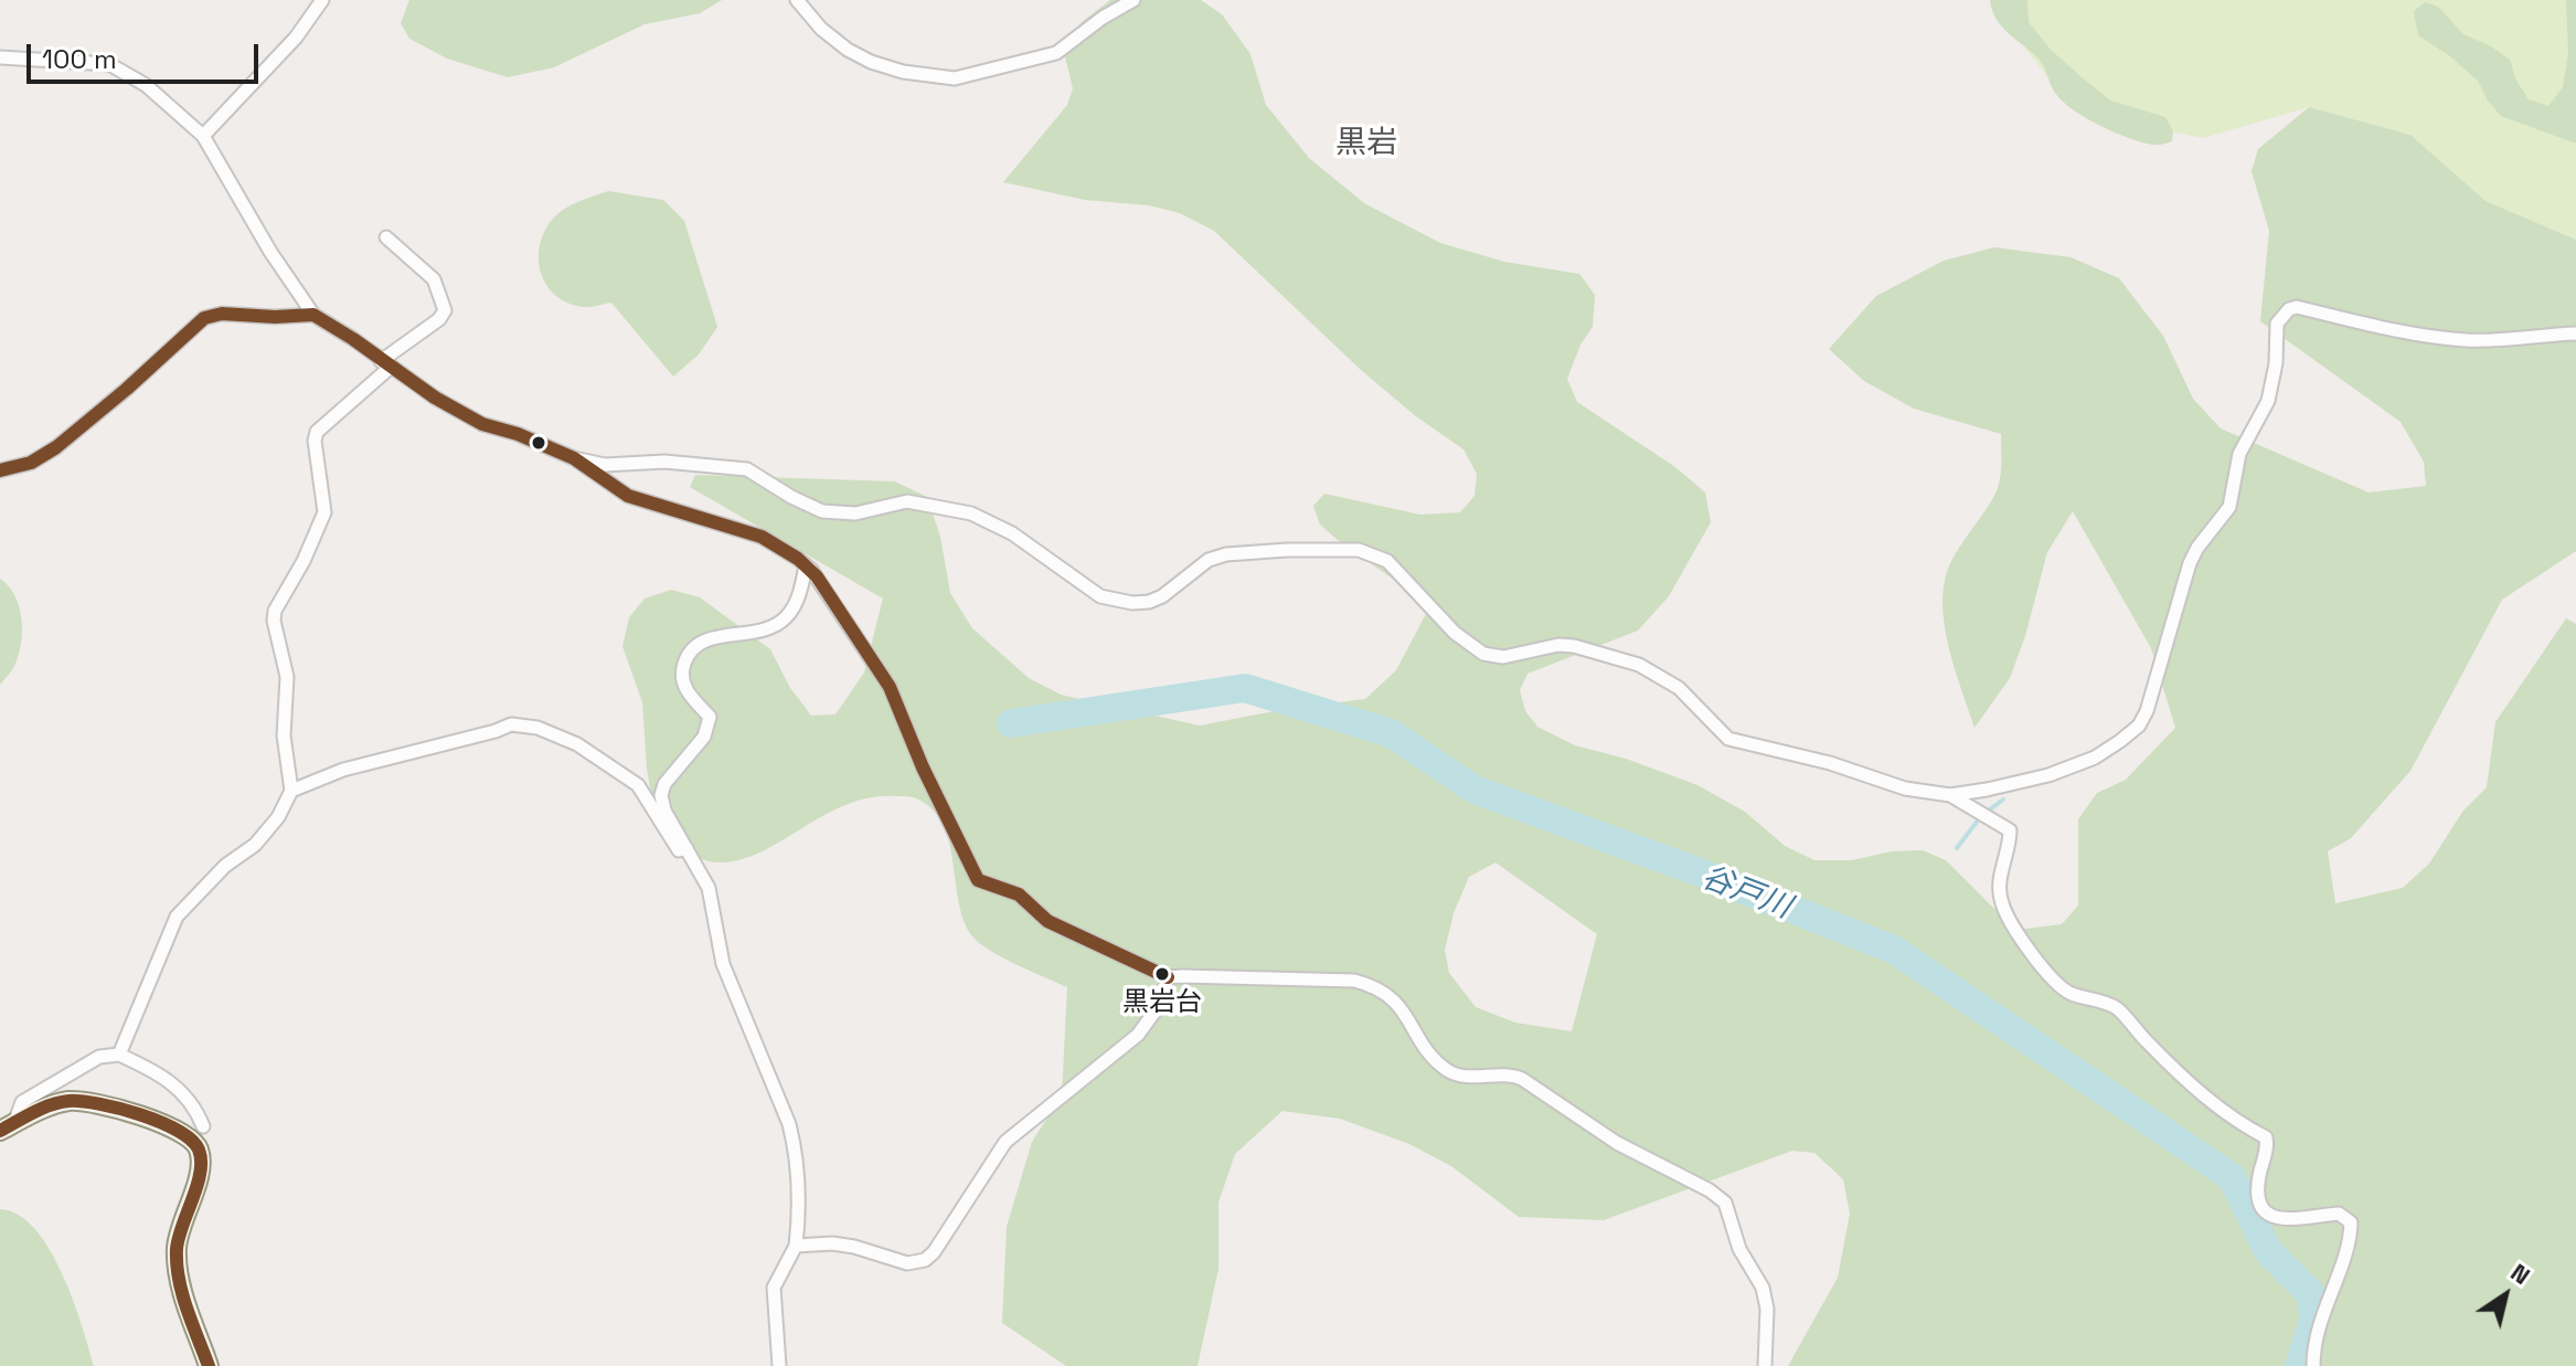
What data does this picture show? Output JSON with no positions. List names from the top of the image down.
{
  "districts": ["黒岩"],
  "water": ["谷戸川"],
  "places": ["黒岩台"],
  "scale_bar": "100 m",
  "north": "top right"
}
